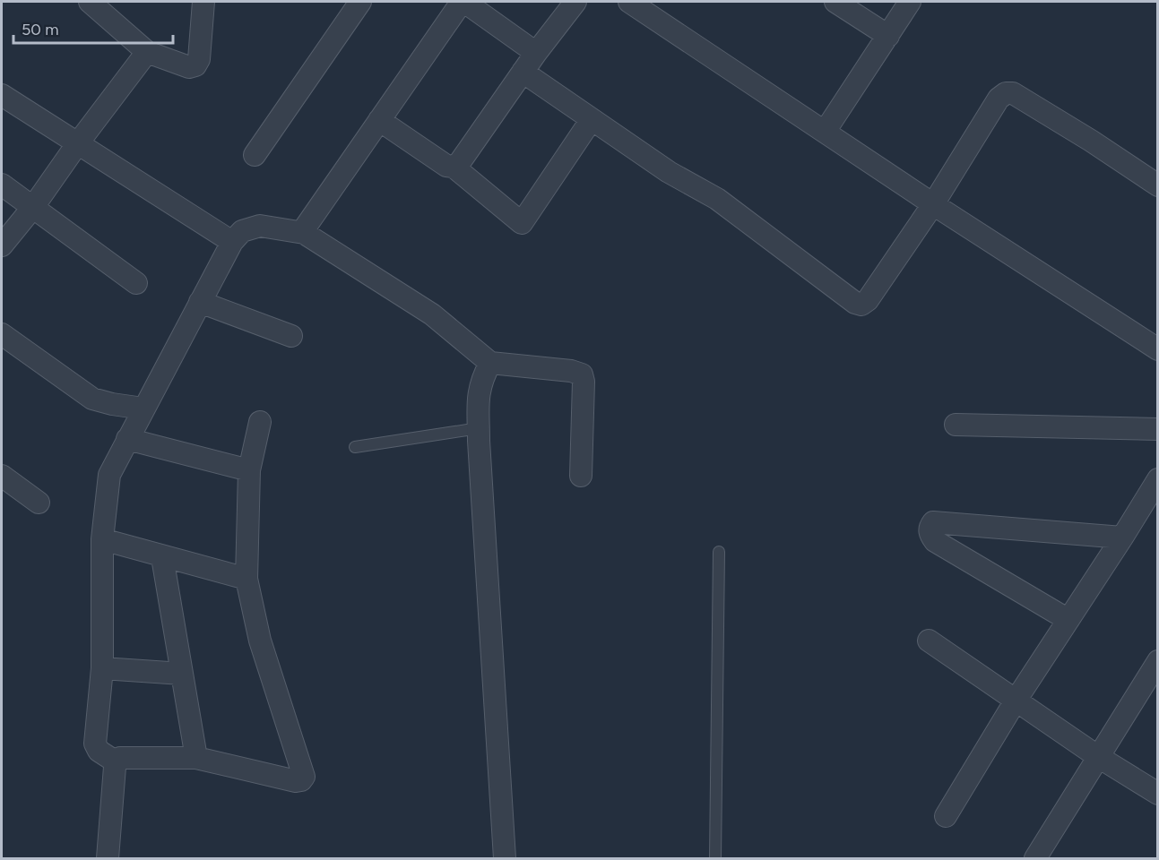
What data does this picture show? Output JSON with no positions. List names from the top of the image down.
{
  "scale_bar": "50 m"
}
